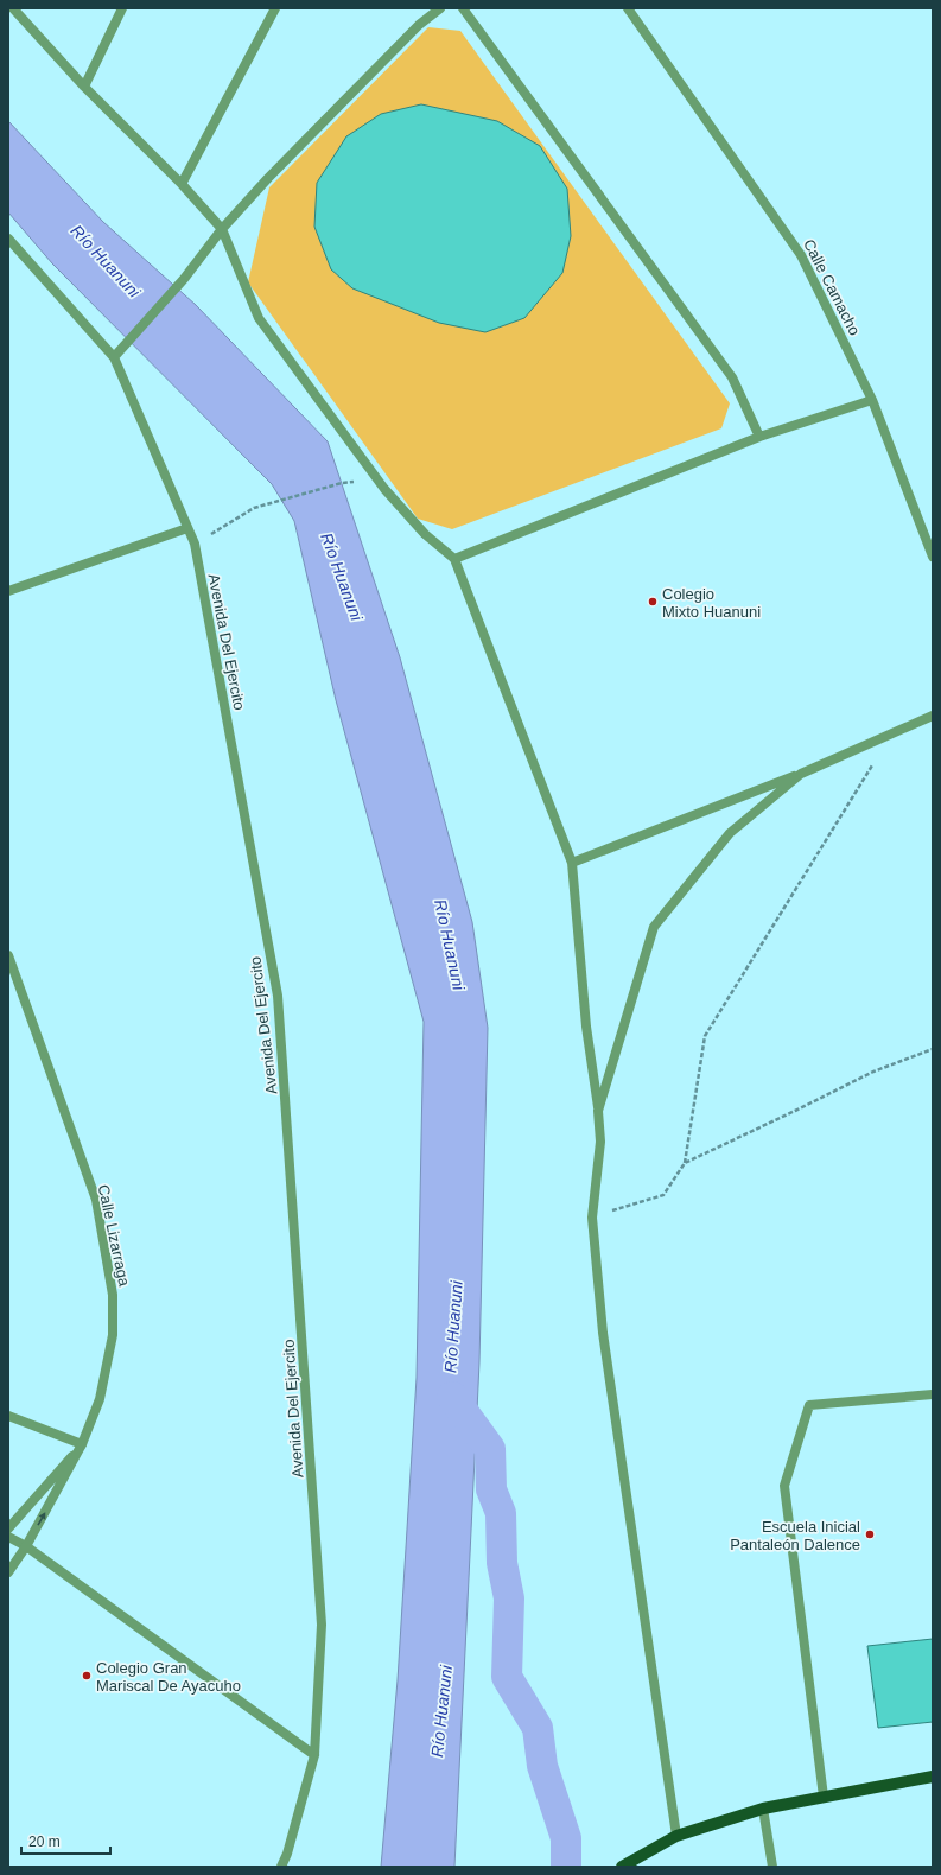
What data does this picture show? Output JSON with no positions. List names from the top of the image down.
{
  "streets": {
    "street": ["Calle Camacho", "Avenida Del Ejercito", "Calle Lizarraga"]
  },
  "water": ["Río Huanuni"],
  "places": ["Colegio Mixto Huanuni", "Escuela Inicial Pantaleón Dalence", "Colegio Gran Mariscal De Ayacuho"],
  "scale_bar": "20 m"
}
